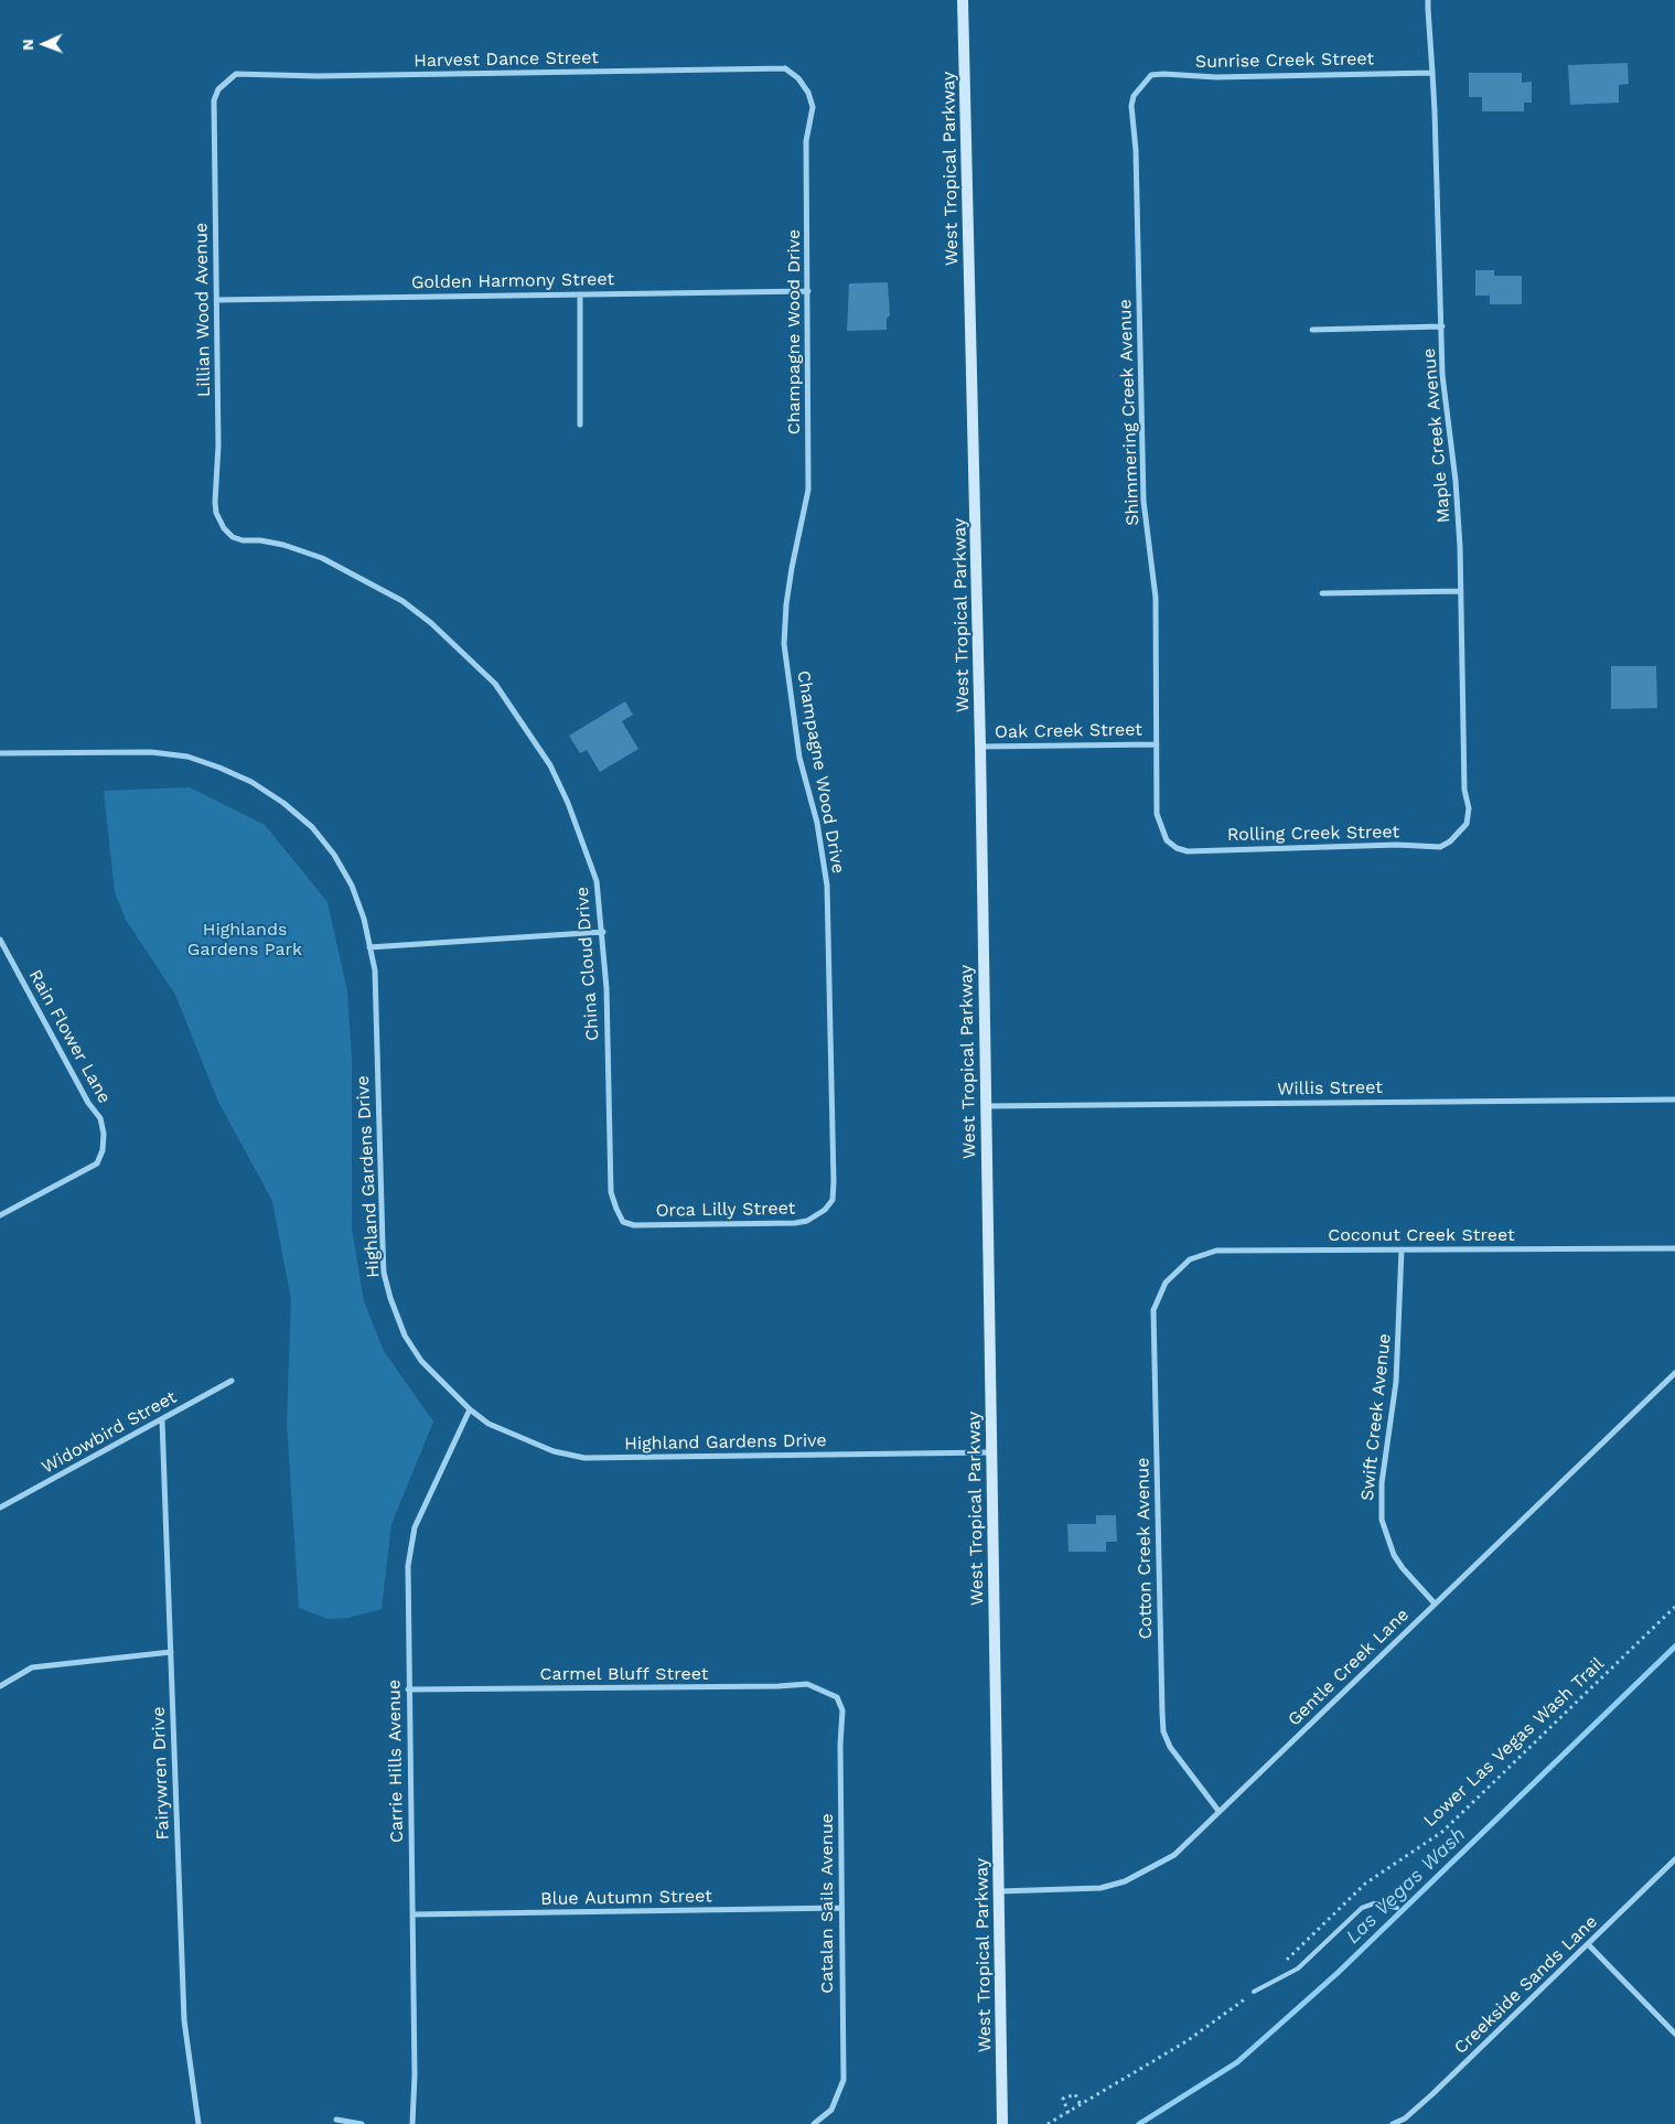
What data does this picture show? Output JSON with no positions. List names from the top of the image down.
{
  "streets": {
    "main road": ["West Tropical Parkway"],
    "street": [
      "Harvest Dance Street",
      "Sunrise Creek Street",
      "Golden Harmony Street",
      "Lillian Wood Avenue",
      "Champagne Wood Drive",
      "Shimmering Creek Avenue",
      "Maple Creek Avenue",
      "Oak Creek Street",
      "Rolling Creek Street",
      "China Cloud Drive",
      "Rain Flower Lane",
      "Willis Street",
      "Highland Gardens Drive",
      "Orca Lilly Street",
      "Coconut Creek Street",
      "Swift Creek Avenue",
      "Widowbird Street",
      "Cotton Creek Avenue",
      "Gentle Creek Lane",
      "Carmel Bluff Street",
      "Carrie Hills Avenue",
      "Fairywren Drive",
      "Blue Autumn Street",
      "Catalan Sails Avenue",
      "Creekside Sands Lane"
    ],
    "path": ["Lower Las Vegas Wash Trail"]
  },
  "crossings": [
    ["Harvest Dance Street", "Lillian Wood Avenue"],
    ["Harvest Dance Street", "Champagne Wood Drive"],
    ["Sunrise Creek Street", "Shimmering Creek Avenue"],
    ["Sunrise Creek Street", "Maple Creek Avenue"],
    ["West Tropical Parkway", "Oak Creek Street"],
    ["West Tropical Parkway", "Willis Street"],
    ["West Tropical Parkway", "Highland Gardens Drive"],
    ["West Tropical Parkway", "Gentle Creek Lane"],
    ["Golden Harmony Street", "Lillian Wood Avenue"],
    ["Golden Harmony Street", "Champagne Wood Drive"],
    ["Lillian Wood Avenue", "China Cloud Drive"],
    ["Champagne Wood Drive", "Orca Lilly Street"],
    ["Shimmering Creek Avenue", "Oak Creek Street"],
    ["Shimmering Creek Avenue", "Rolling Creek Street"],
    ["Maple Creek Avenue", "Rolling Creek Street"],
    ["China Cloud Drive", "Orca Lilly Street"],
    ["Highland Gardens Drive", "Carrie Hills Avenue"],
    ["Coconut Creek Street", "Swift Creek Avenue"],
    ["Coconut Creek Street", "Cotton Creek Avenue"],
    ["Swift Creek Avenue", "Gentle Creek Lane"],
    ["Widowbird Street", "Fairywren Drive"],
    ["Cotton Creek Avenue", "Gentle Creek Lane"],
    ["Carmel Bluff Street", "Carrie Hills Avenue"],
    ["Carmel Bluff Street", "Catalan Sails Avenue"],
    ["Carrie Hills Avenue", "Blue Autumn Street"],
    ["Blue Autumn Street", "Catalan Sails Avenue"]
  ],
  "water": ["Las Vegas Wash"],
  "parks": ["Highlands Gardens Park"],
  "north": "left"
}
